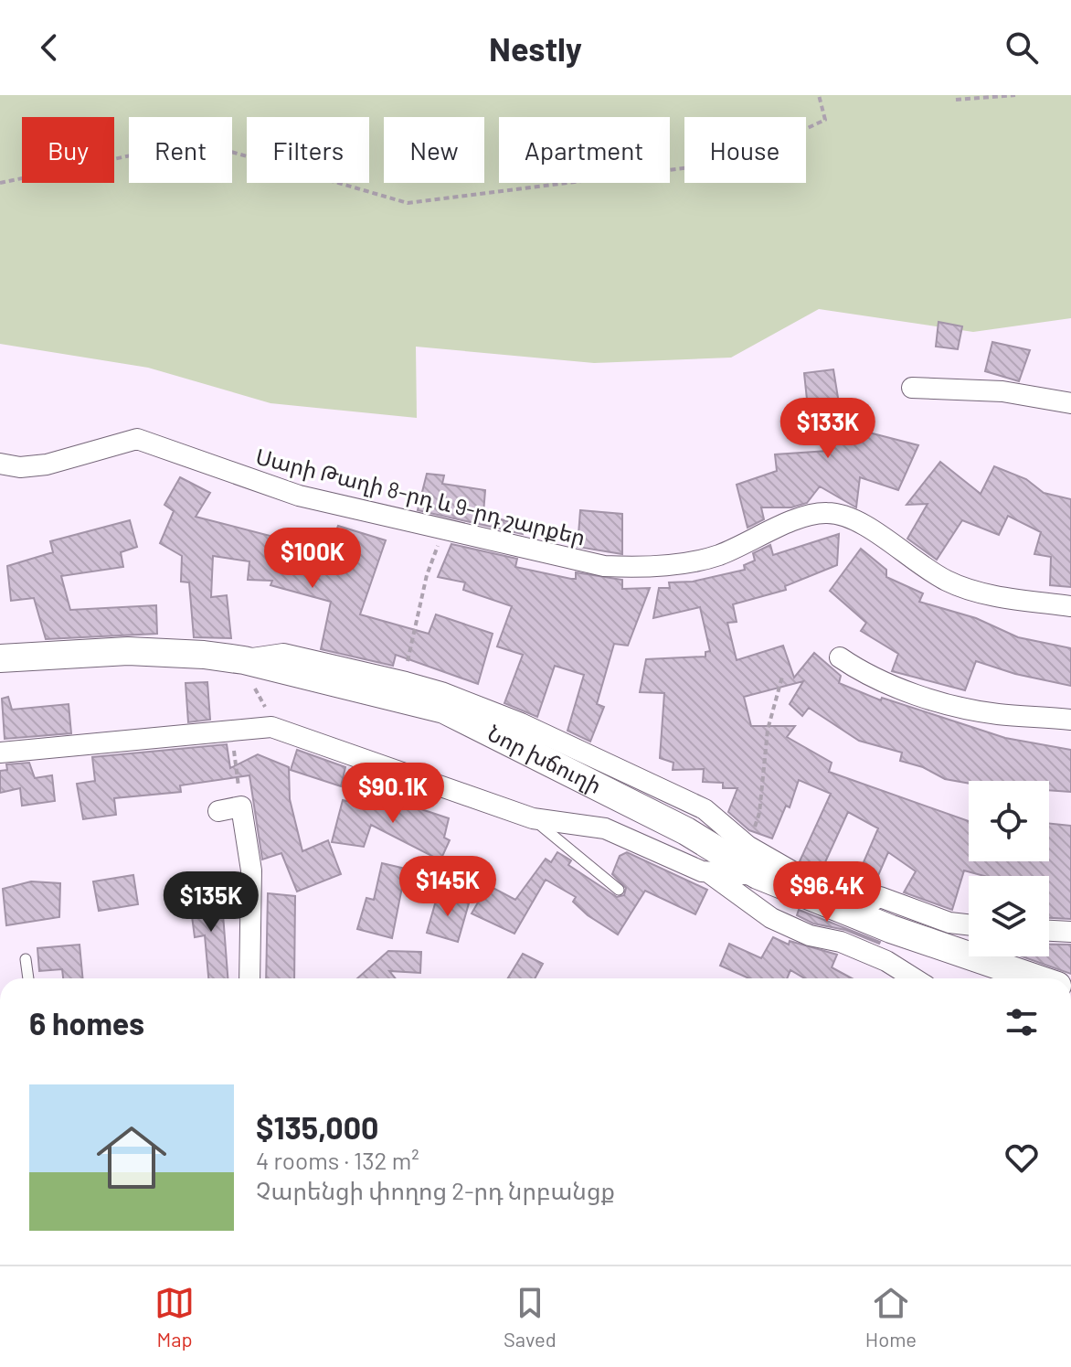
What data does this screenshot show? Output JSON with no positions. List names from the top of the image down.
{
  "streets": {
    "main road": ["Նոր խճուղի"],
    "street": ["Սարի Թաղի 8-րդ և 9-րդ շարքեր"]
  },
  "page": {
    "header": "Nestly",
    "chip": [
      "Buy",
      "Rent",
      "Filters",
      "New",
      "Apartment",
      "House"
    ],
    "price": [
      "$133K",
      "$100K",
      "$90.1K",
      "$145K",
      "$96.4K",
      "$135K"
    ],
    "heading": "6 homes",
    "list": [
      {
        "name": "$135,000",
        "note": "4 rooms · 132 m² · Չարենցի փողոց 2-րդ նրբանցք"
      }
    ],
    "tabs": ["Map", "Saved", "Home"]
  }
}
